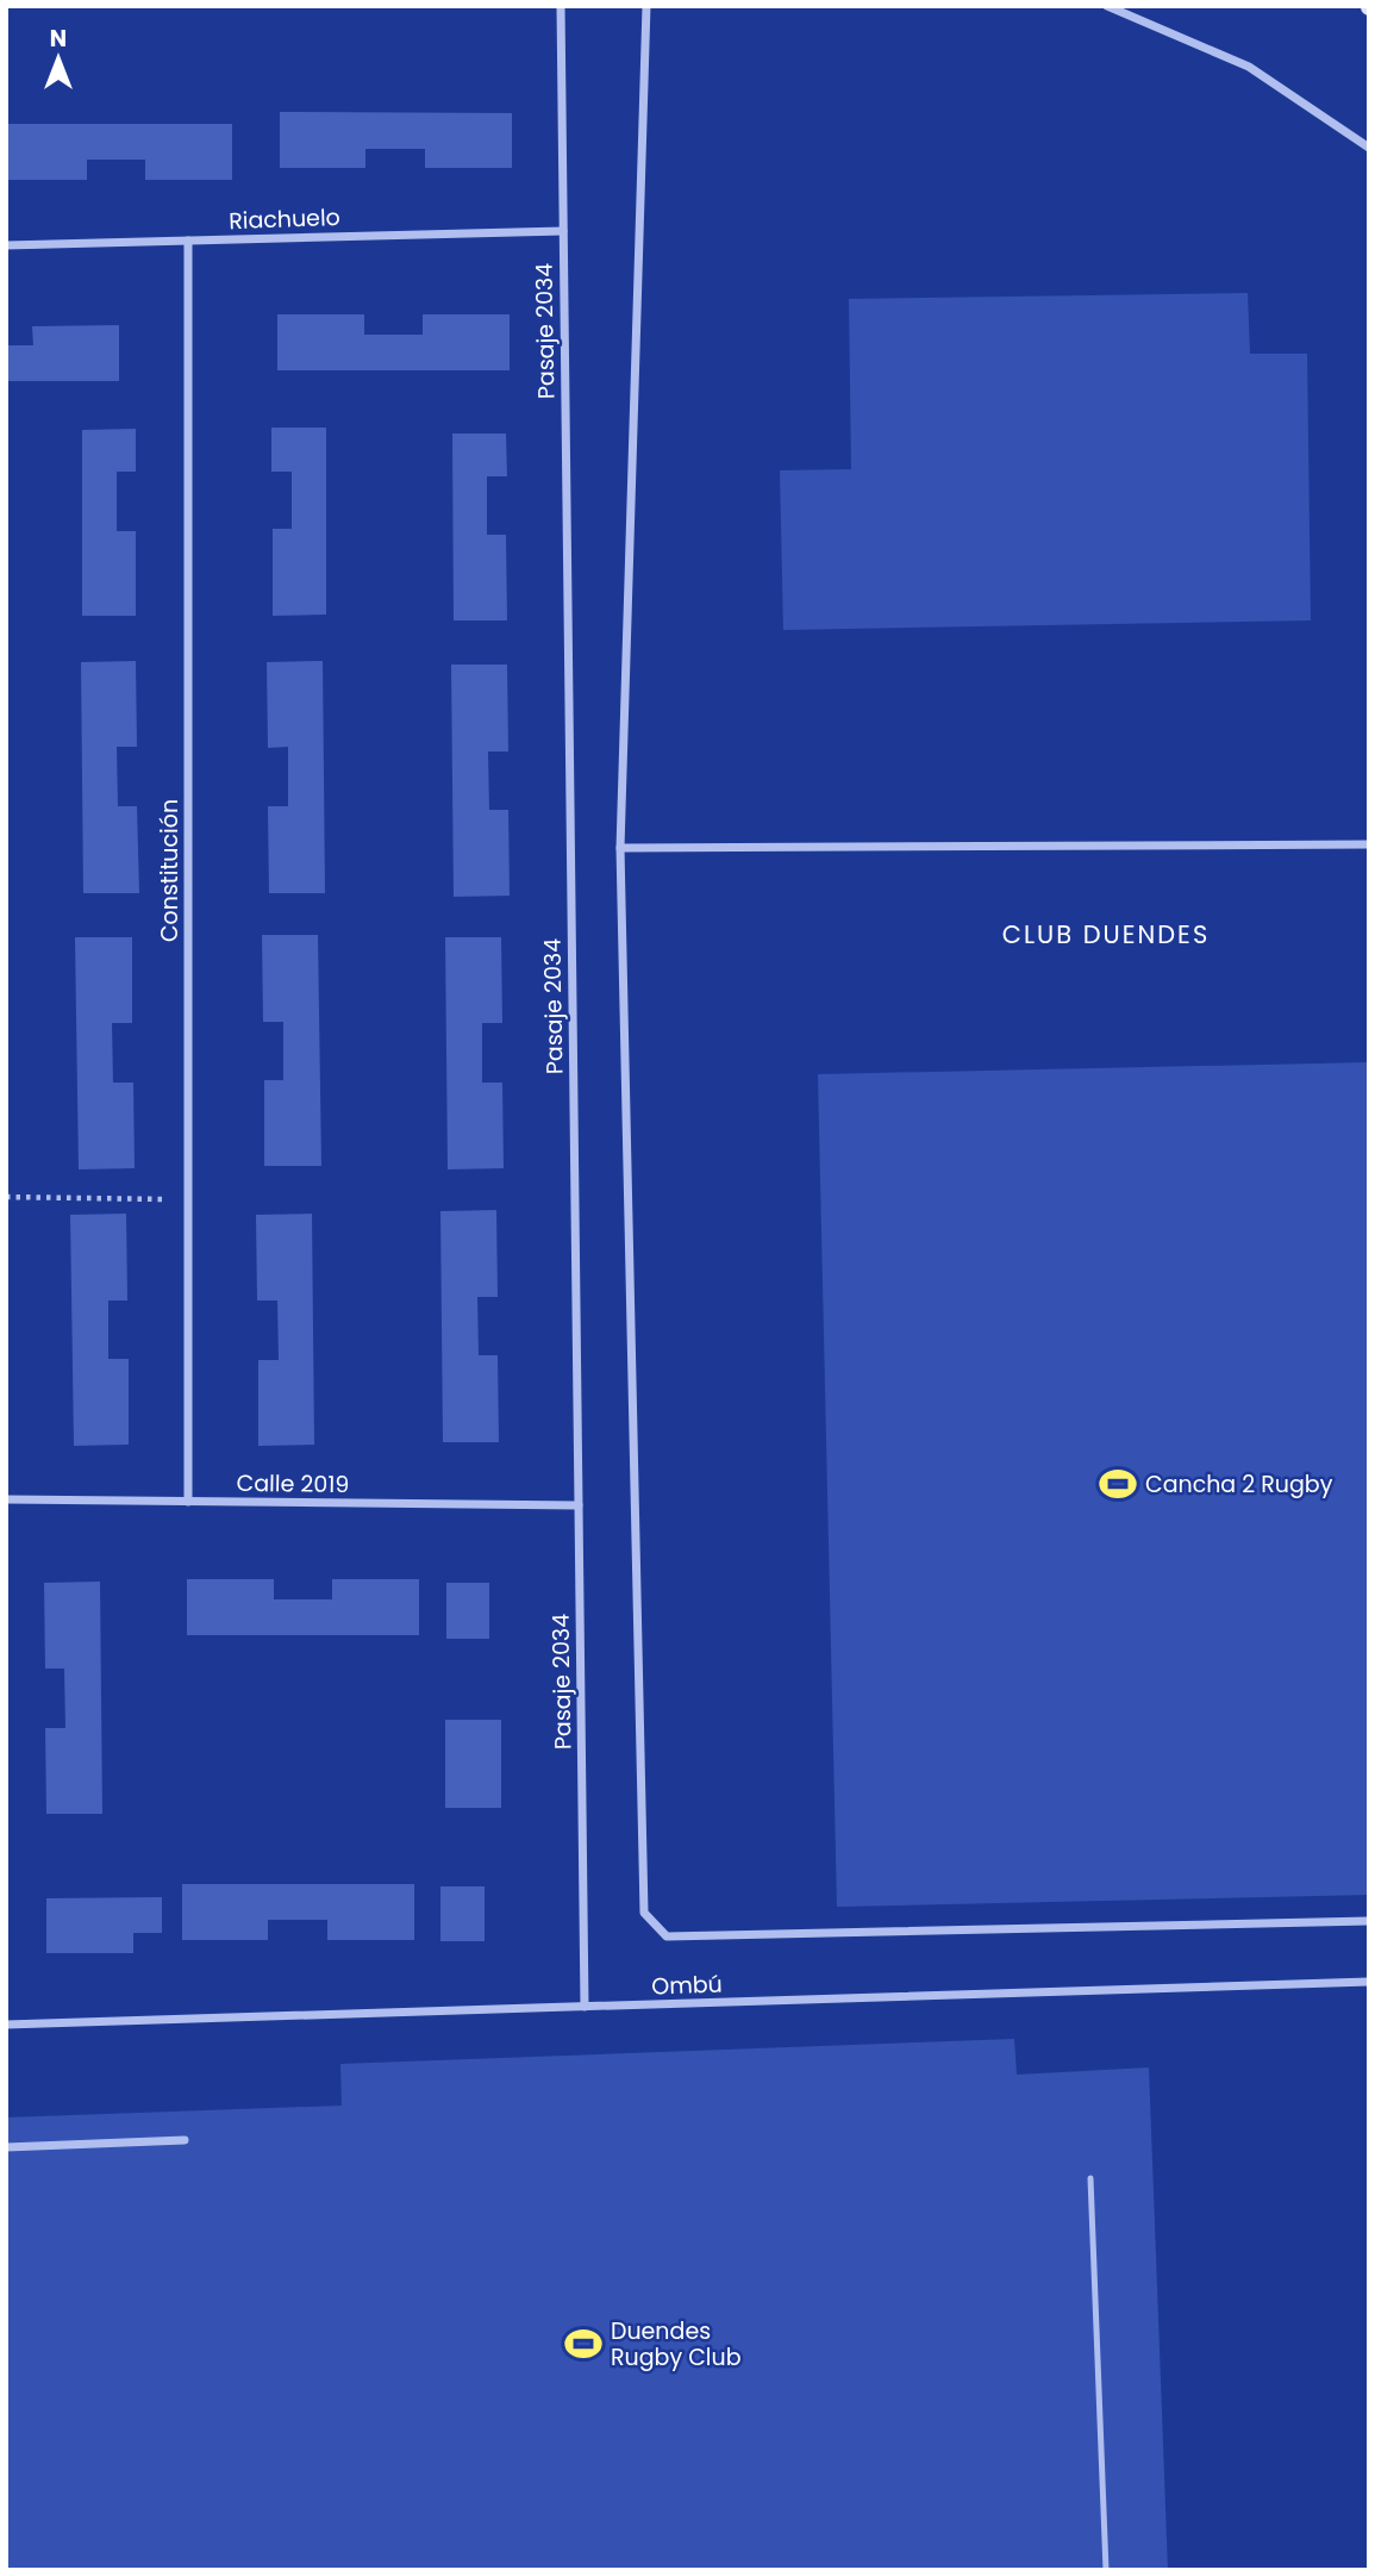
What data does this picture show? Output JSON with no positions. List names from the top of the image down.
{
  "streets": {
    "street": [
      "Riachuelo",
      "Pasaje 2034",
      "Constitución",
      "Calle 2019",
      "Ombú"
    ]
  },
  "crossings": [
    ["Riachuelo", "Pasaje 2034"],
    ["Riachuelo", "Constitución"],
    ["Pasaje 2034", "Calle 2019"],
    ["Pasaje 2034", "Ombú"],
    ["Constitución", "Calle 2019"]
  ],
  "districts": ["CLUB DUENDES"],
  "places": {
    "sports": ["Cancha 2 Rugby", "Duendes Rugby Club"]
  },
  "north": "top"
}
